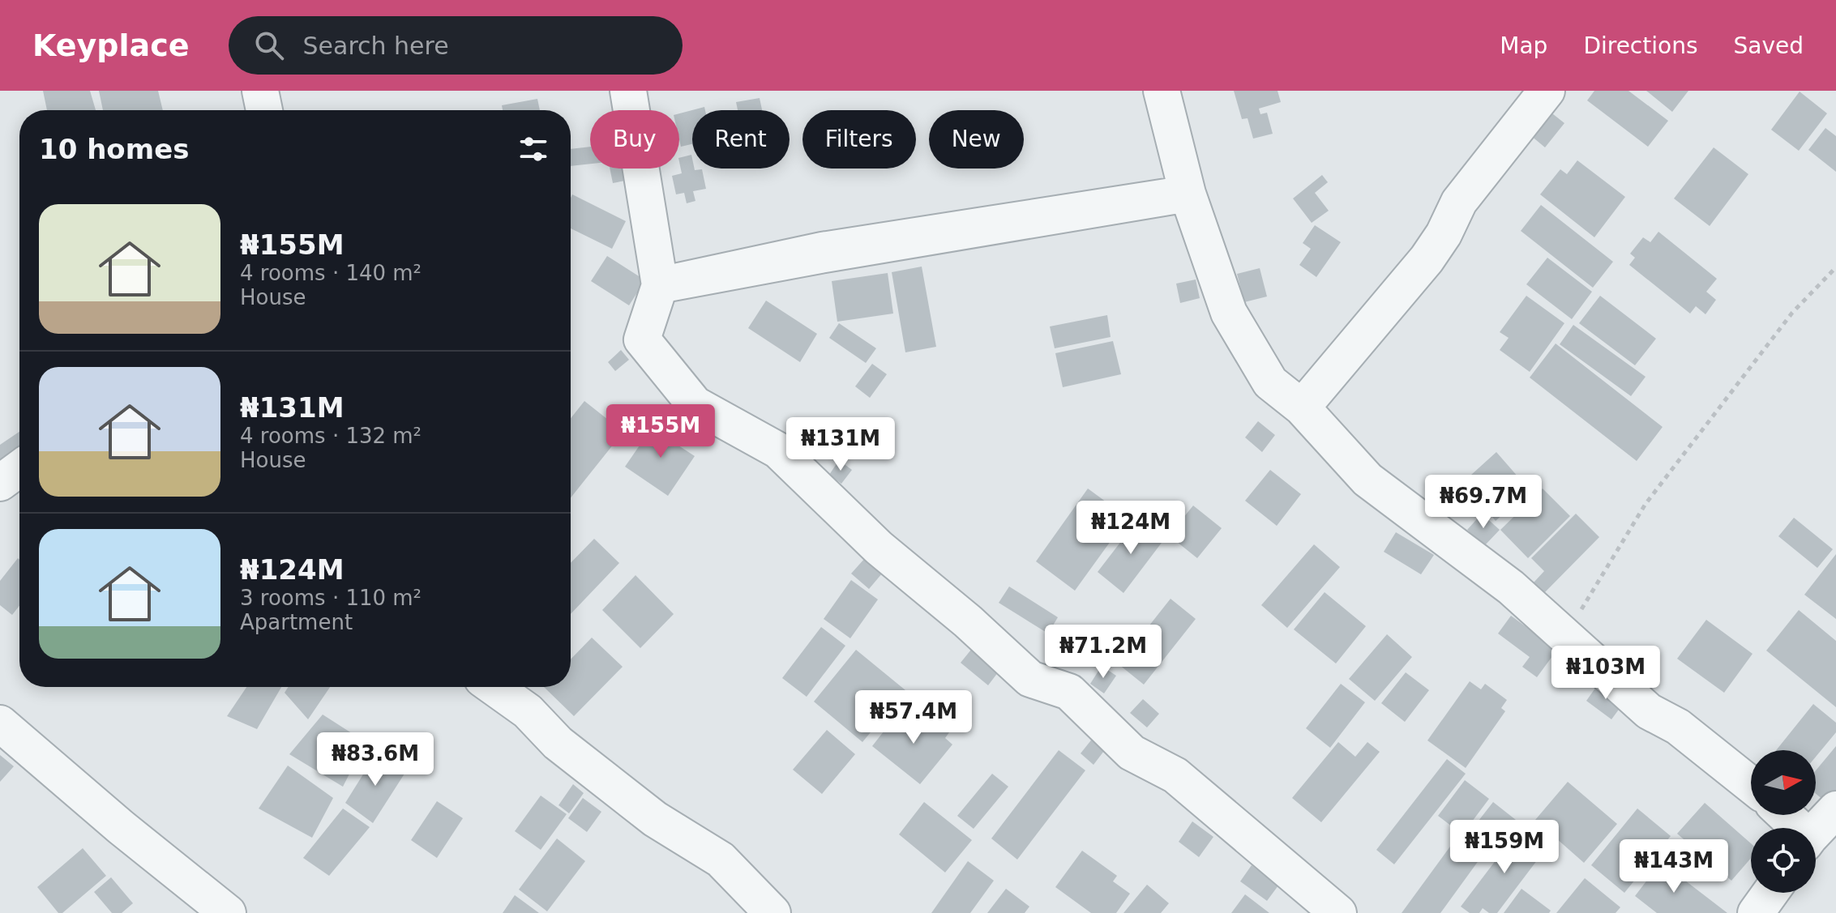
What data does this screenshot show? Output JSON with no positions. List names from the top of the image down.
{
  "north": "right",
  "page": {
    "header": "Keyplace",
    "search": "Search here",
    "nav": ["Map", "Directions", "Saved"],
    "chip": [
      "Buy",
      "Rent",
      "Filters",
      "New"
    ],
    "heading": "10 homes",
    "list": [
      {
        "name": "₦155M",
        "note": "4 rooms · 140 m² · House"
      },
      {
        "name": "₦131M",
        "note": "4 rooms · 132 m² · House"
      },
      {
        "name": "₦124M",
        "note": "3 rooms · 110 m² · Apartment"
      }
    ],
    "price": [
      "₦155M",
      "₦131M",
      "₦69.7M",
      "₦124M",
      "₦71.2M",
      "₦103M",
      "₦57.4M",
      "₦83.6M",
      "₦159M",
      "₦143M"
    ]
  }
}
